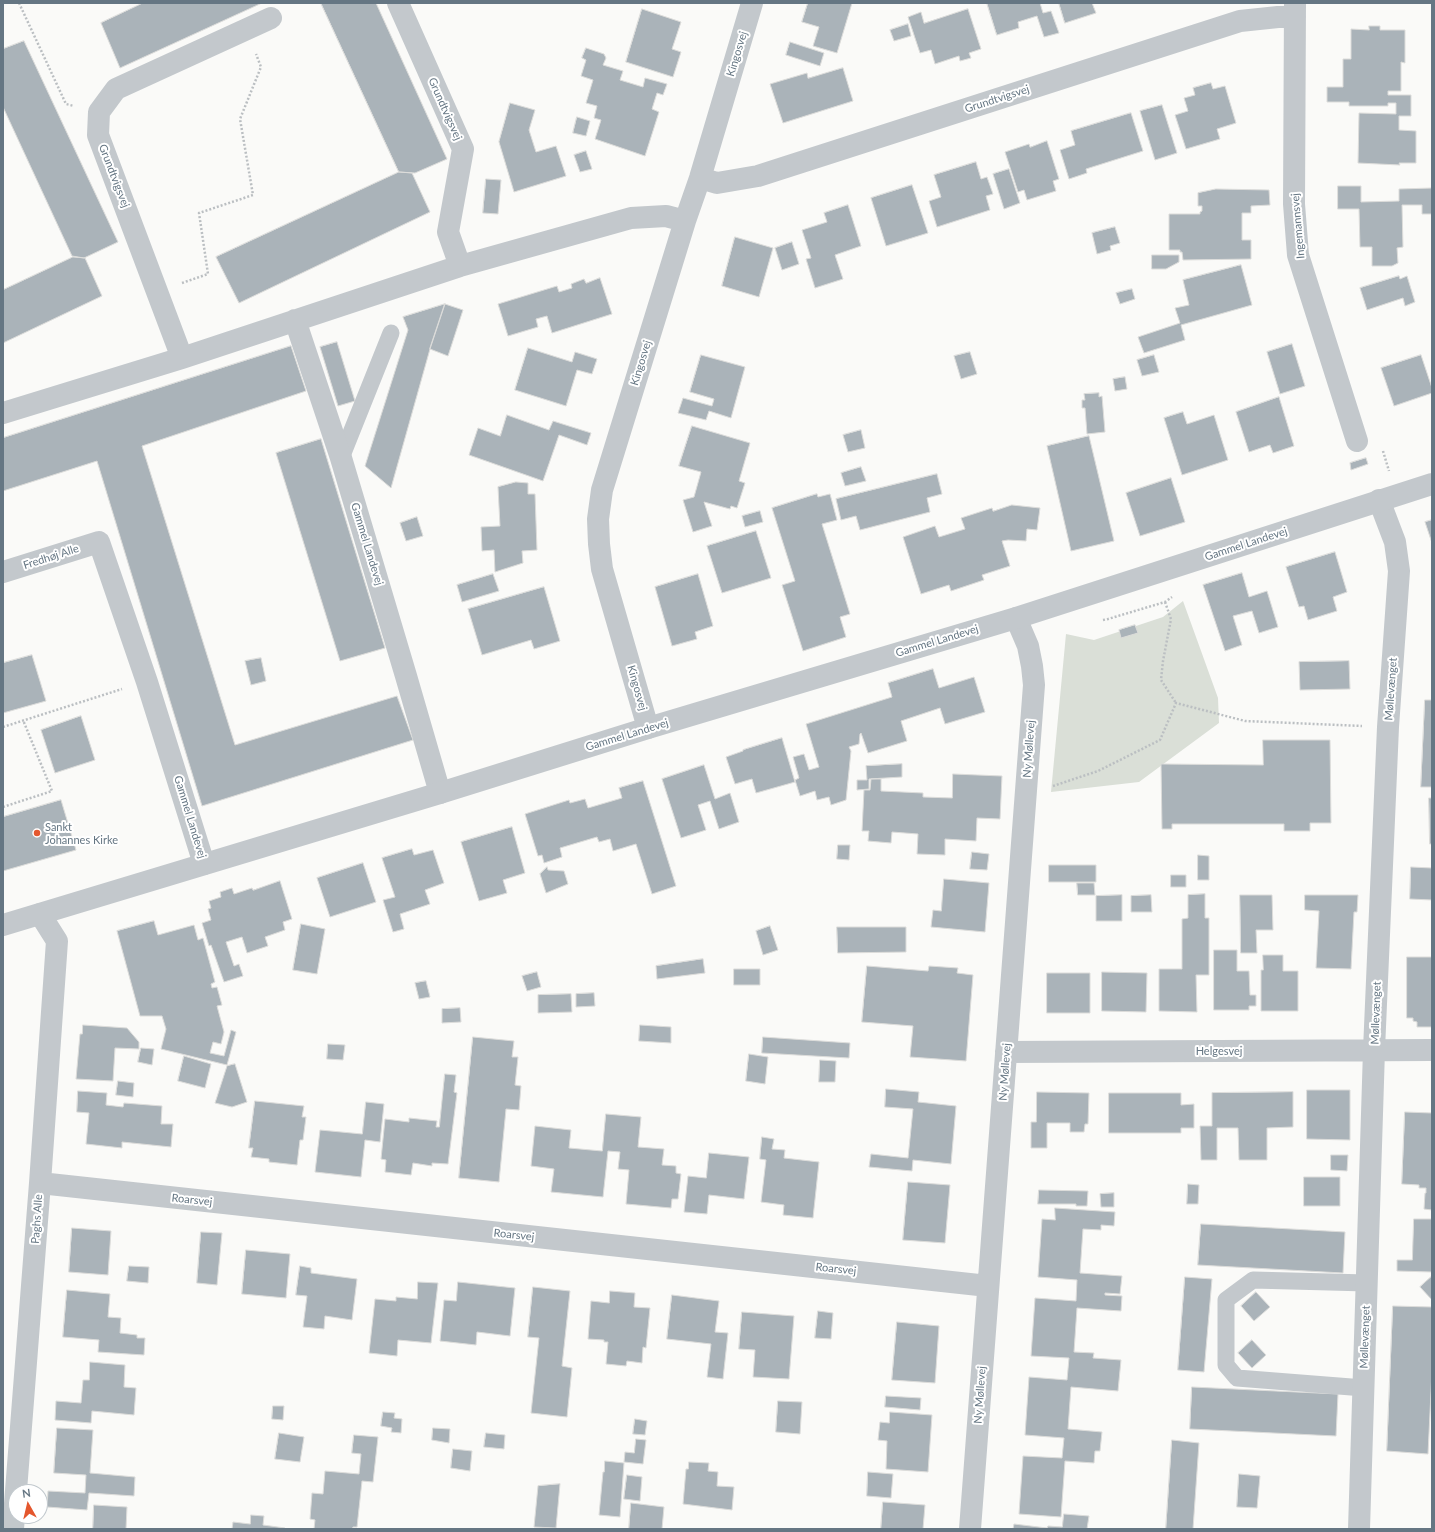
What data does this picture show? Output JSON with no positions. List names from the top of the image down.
{
  "streets": {
    "street": [
      "Kingosvej",
      "Grundtvigsvej",
      "Ingemannsvej",
      "Gammel Landevej",
      "Fredhøj Alle",
      "Møllevænget",
      "Ny Møllevej",
      "Helgesvej",
      "Roarsvej",
      "Paghs Alle"
    ]
  },
  "crossings": [
    ["Kingosvej", "Grundtvigsvej"],
    ["Kingosvej", "Gammel Landevej"],
    ["Grundtvigsvej", "Ingemannsvej"],
    ["Gammel Landevej", "Fredhøj Alle"],
    ["Gammel Landevej", "Møllevænget"],
    ["Gammel Landevej", "Ny Møllevej"],
    ["Gammel Landevej", "Paghs Alle"],
    ["Møllevænget", "Helgesvej"],
    ["Ny Møllevej", "Helgesvej"],
    ["Ny Møllevej", "Roarsvej"],
    ["Roarsvej", "Paghs Alle"]
  ],
  "places": ["Sankt Johannes Kirke"],
  "north": "top"
}
